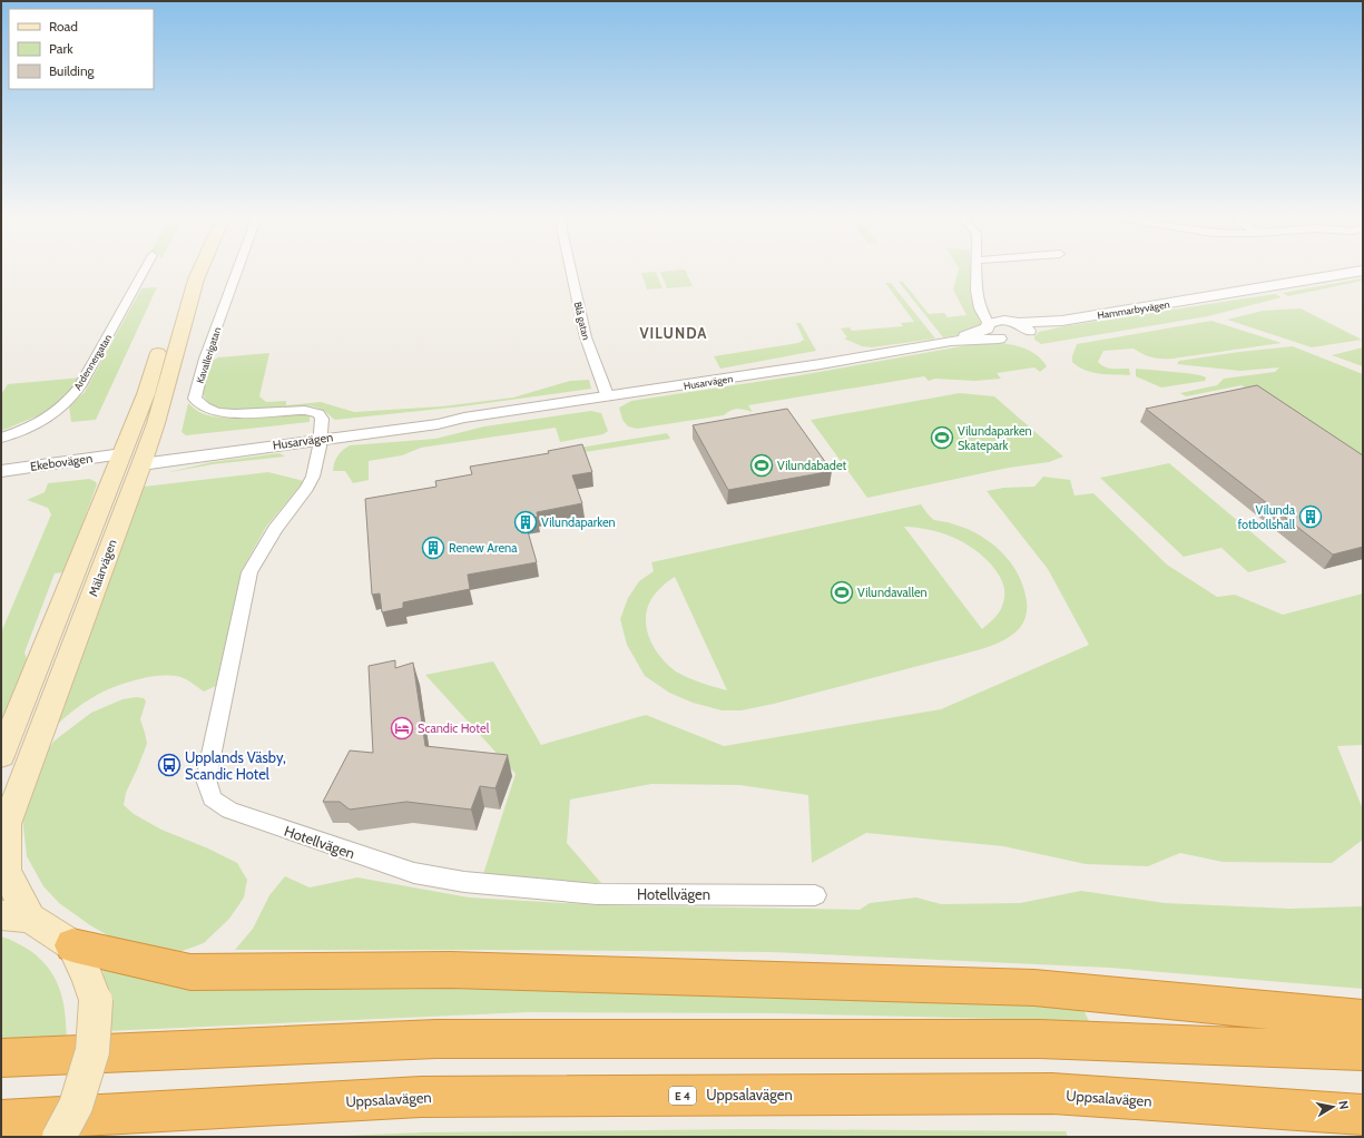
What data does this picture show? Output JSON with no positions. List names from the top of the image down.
{
  "streets": {
    "highway": ["Uppsalavägen", "E 4"],
    "main road": ["Mälarvägen"],
    "street": [
      "Hammarbyvägen",
      "Blå gatan",
      "Kavallerigatan",
      "Ardennergatan",
      "Husarvägen",
      "Ekebovägen",
      "Hotellvägen"
    ]
  },
  "crossings": [
    ["Hammarbyvägen", "Husarvägen"],
    ["Blå gatan", "Husarvägen"],
    ["Kavallerigatan", "Husarvägen"],
    ["Kavallerigatan", "Hotellvägen"],
    ["Husarvägen", "Ekebovägen"],
    ["Husarvägen", "Mälarvägen"],
    ["Husarvägen", "Hotellvägen"],
    ["Ekebovägen", "Mälarvägen"]
  ],
  "districts": ["VILUNDA"],
  "places": {
    "sports": ["Vilundaparken Skatepark", "Vilundabadet", "Vilundavallen"],
    "building": ["Vilunda fotbollshall", "Vilundaparken", "Renew Arena"],
    "hotel": ["Scandic Hotel"],
    "bus stop": ["Upplands Väsby, Scandic Hotel"]
  },
  "legend": ["Road", "Park", "Building"],
  "north": "right"
}
